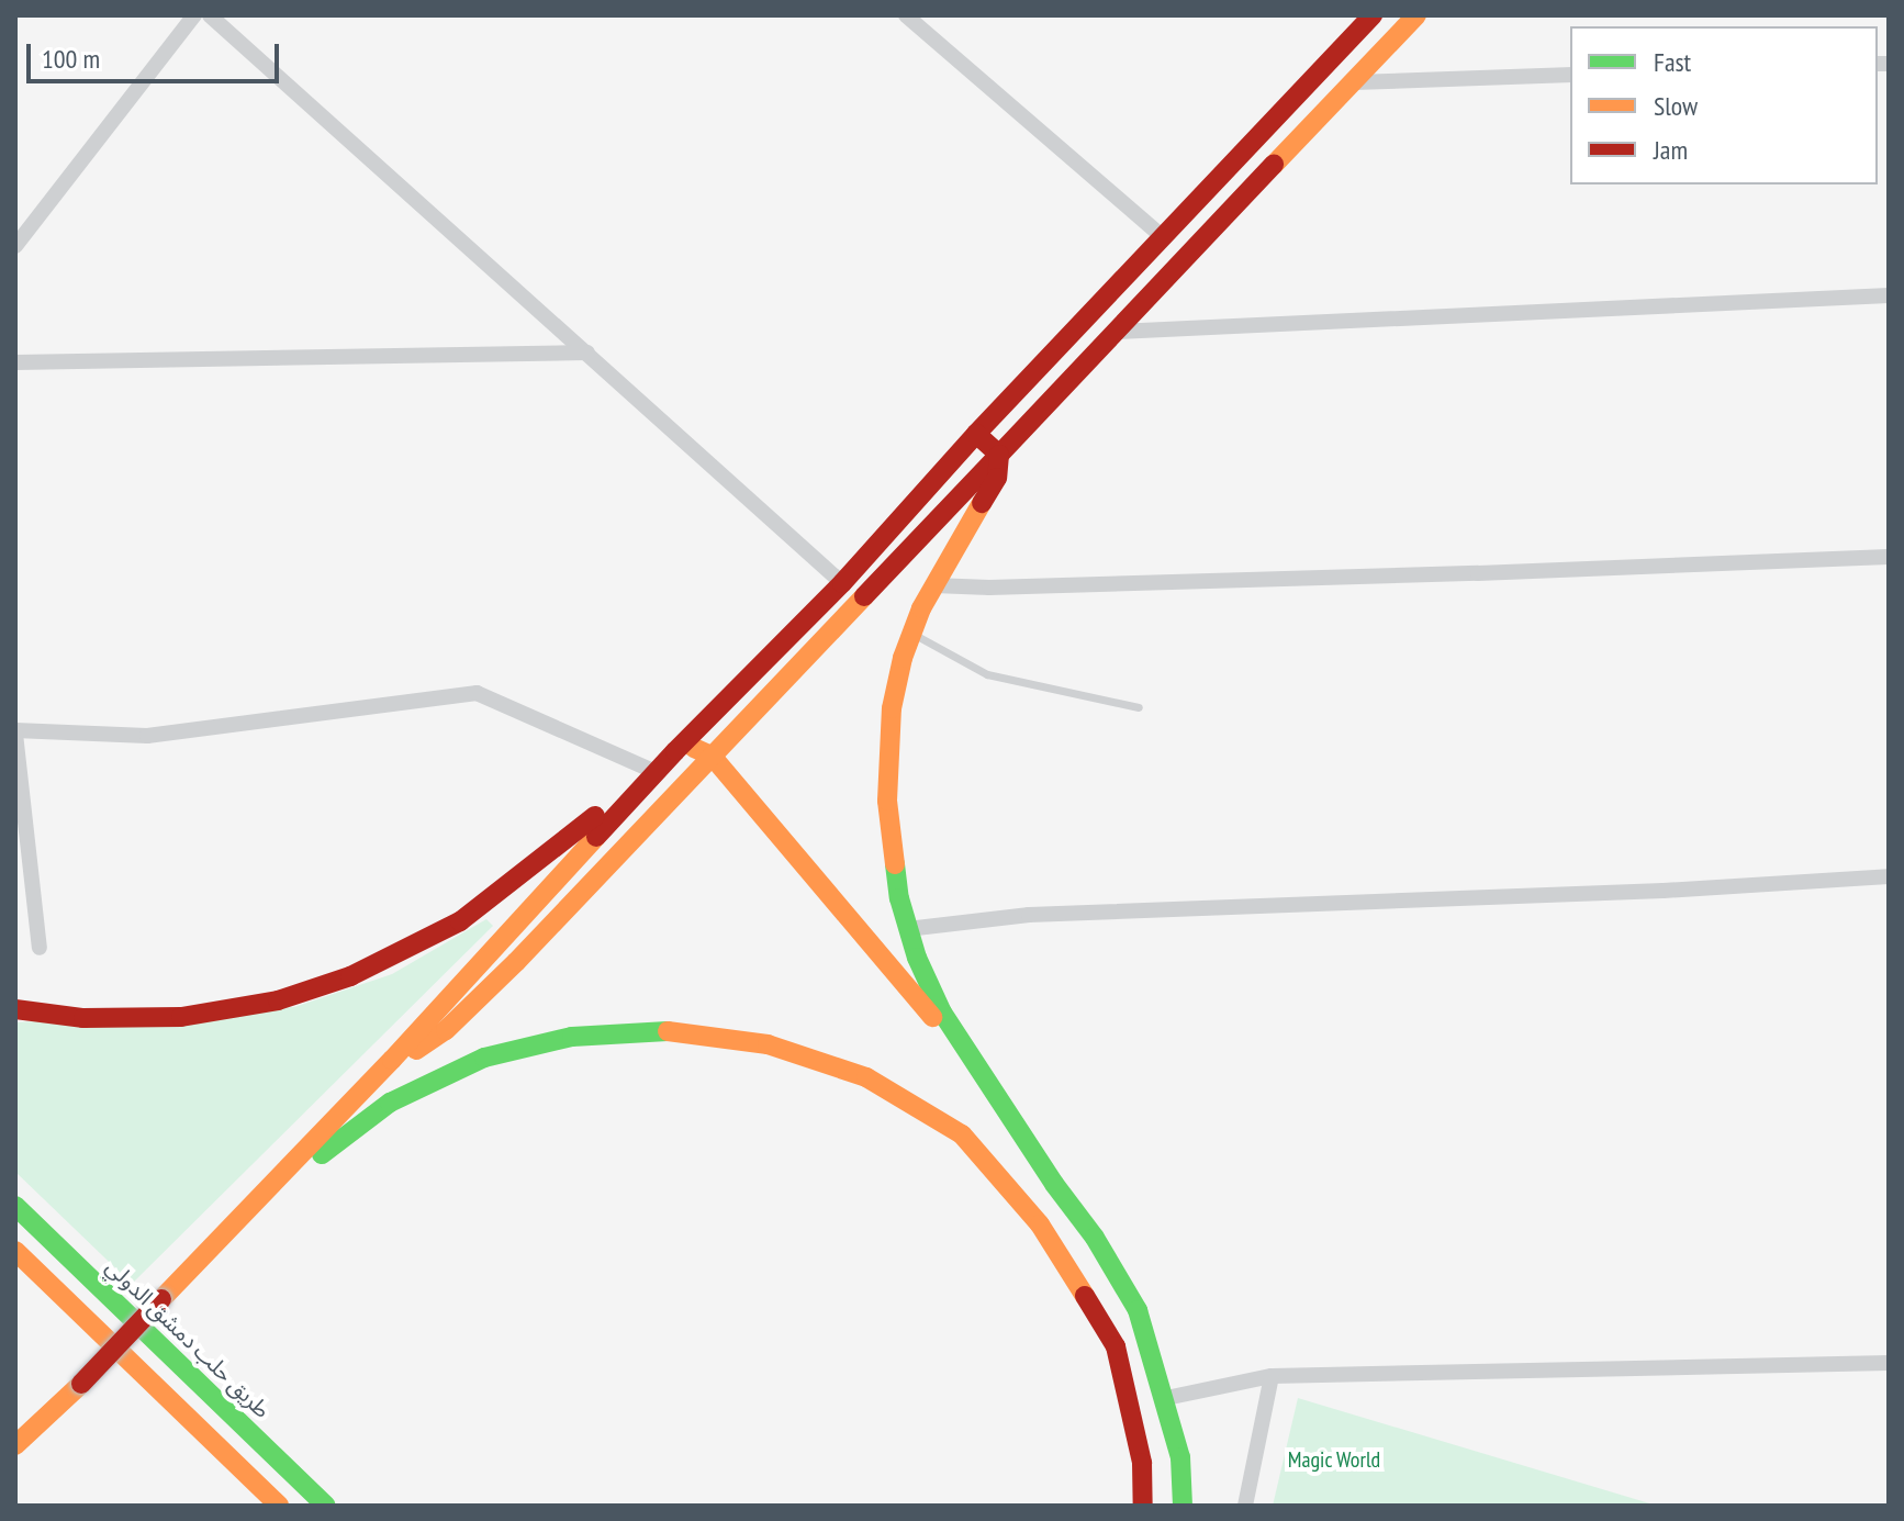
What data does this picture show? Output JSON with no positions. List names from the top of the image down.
{
  "streets": {
    "main road": ["طريق حلب دمشق الدولي"]
  },
  "parks": ["Magic World"],
  "legend": ["Fast", "Slow", "Jam"],
  "scale_bar": "100 m"
}
